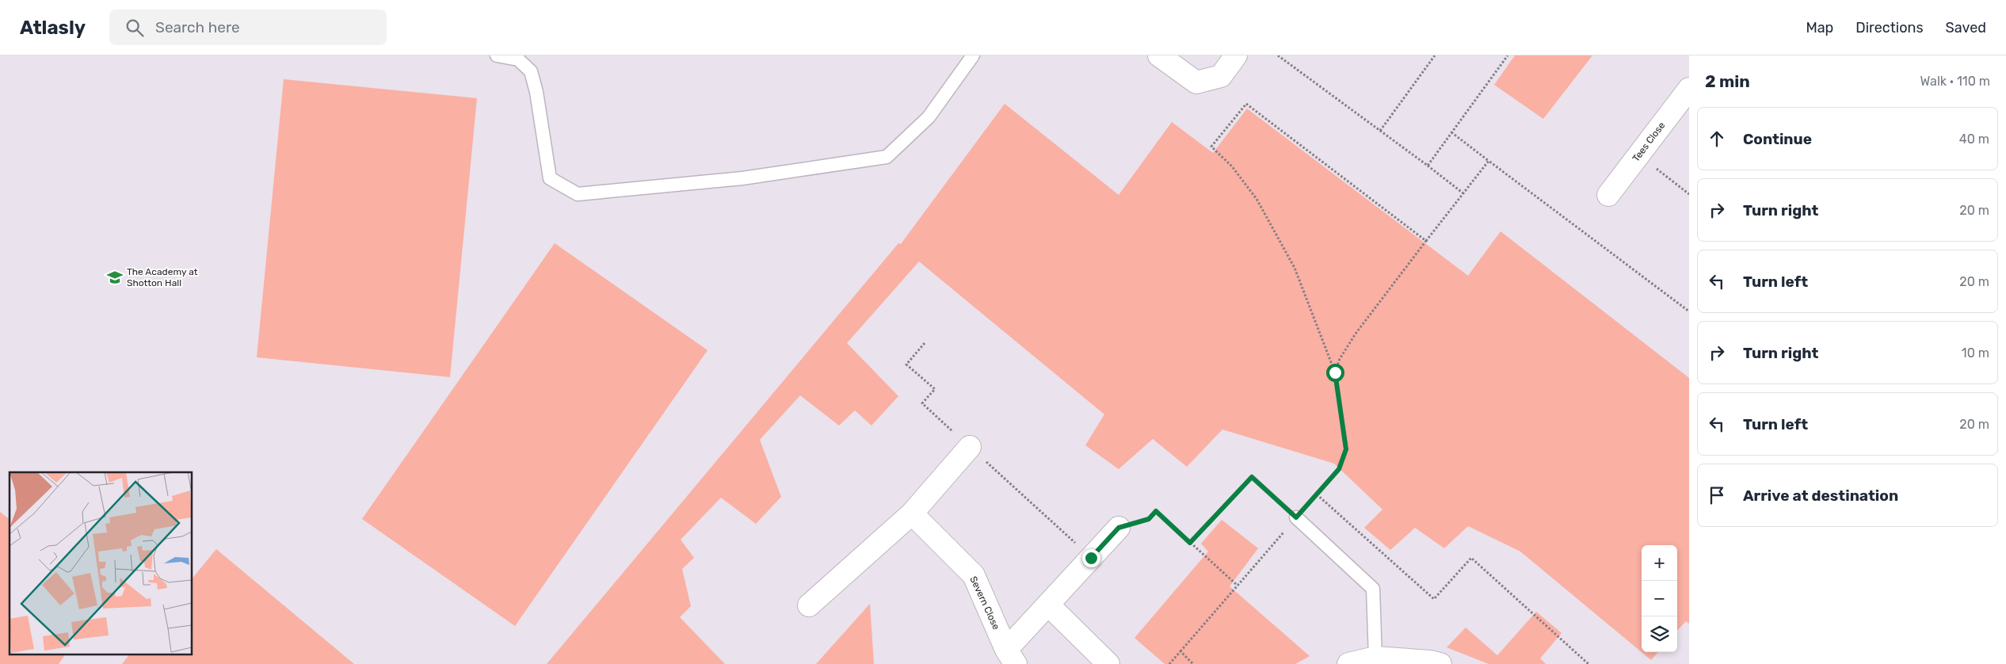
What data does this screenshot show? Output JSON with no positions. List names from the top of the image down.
{
  "streets": {
    "street": ["Tees Close", "Severn Close"]
  },
  "places": {
    "school or university": ["The Academy at Shotton Hall"]
  },
  "page": {
    "header": "Atlasly",
    "search": "Search here",
    "nav": ["Map", "Directions", "Saved"],
    "heading": ["2 min", "Walk · 110 m"],
    "list": [
      ["Continue", "40 m"],
      ["Turn right", "20 m"],
      ["Turn left", "20 m"],
      ["Turn right", "10 m"],
      ["Turn left", "20 m"],
      "Arrive at destination"
    ],
    "map_buttons": ["+", "−"]
  }
}
